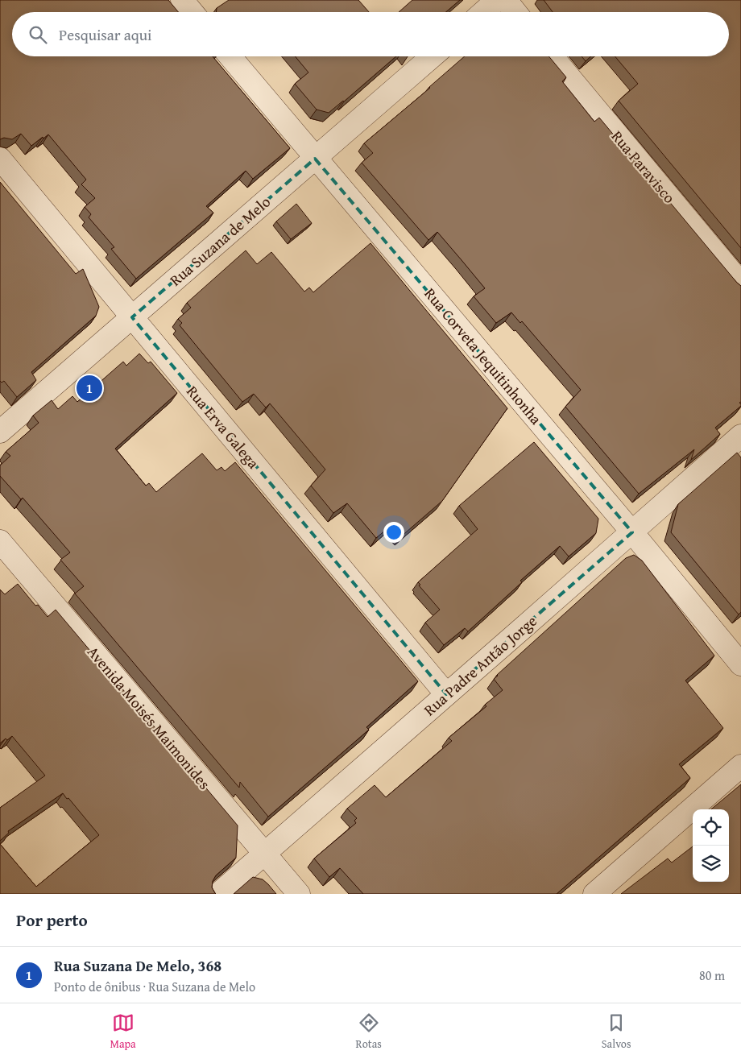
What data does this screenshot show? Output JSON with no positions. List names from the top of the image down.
{
  "streets": {
    "street": [
      "Rua Paravisco",
      "Rua Suzana de Melo",
      "Rua Corveta Jequitinhonha",
      "Rua Erva Galega",
      "Rua Padre Antão Jorge",
      "Avenida Moisés Maimonides"
    ]
  },
  "crossings": [
    ["Rua Suzana de Melo", "Rua Corveta Jequitinhonha"],
    ["Rua Suzana de Melo", "Rua Erva Galega"],
    ["Rua Corveta Jequitinhonha", "Rua Padre Antão Jorge"],
    ["Rua Erva Galega", "Rua Padre Antão Jorge"],
    ["Rua Padre Antão Jorge", "Avenida Moisés Maimonides"]
  ],
  "page": {
    "search": "Pesquisar aqui",
    "pins": "1",
    "heading": "Por perto",
    "list": [
      {
        "mark": "1",
        "name": "Rua Suzana De Melo, 368",
        "note": "Ponto de ônibus · Rua Suzana de Melo",
        "value": "80 m"
      }
    ],
    "nav": ["Mapa", "Rotas", "Salvos"]
  }
}
